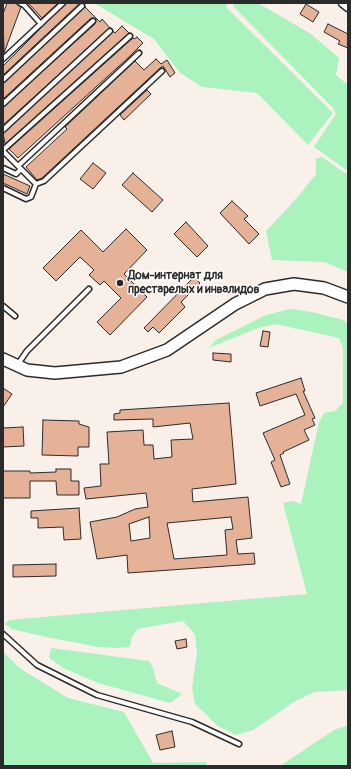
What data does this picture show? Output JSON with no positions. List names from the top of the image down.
{
  "places": ["Дом-интернат для престарелых и инвалидов"]
}
